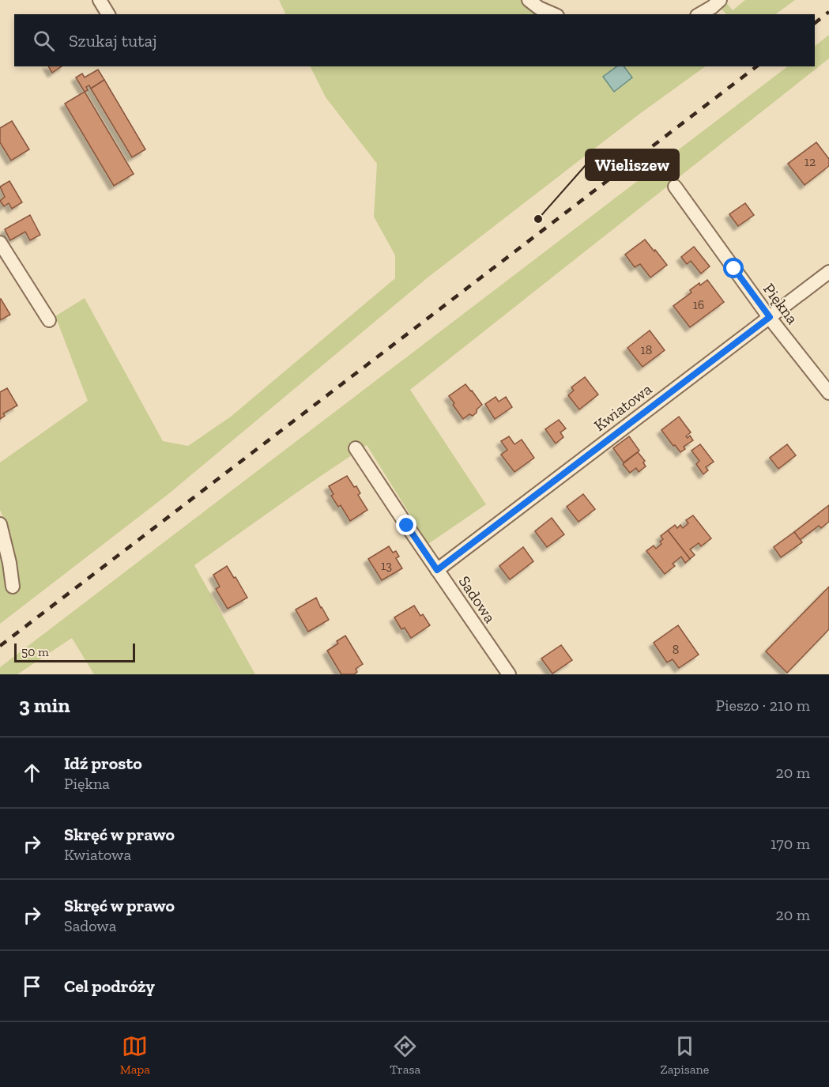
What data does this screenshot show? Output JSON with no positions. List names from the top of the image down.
{
  "streets": {
    "street": ["Piękna", "Kwiatowa", "Sadowa"]
  },
  "crossings": [
    ["Piękna", "Kwiatowa"],
    ["Kwiatowa", "Sadowa"]
  ],
  "places": ["Wieliszew"],
  "house_numbers": [
    "12",
    "16",
    "18",
    "13",
    "8"
  ],
  "scale_bar": "50 m",
  "page": {
    "search": "Szukaj tutaj",
    "scale": "50 m",
    "heading": ["3 min", "Pieszo · 210 m"],
    "list": [
      ["Idź prosto", "Piękna", "20 m"],
      ["Skręć w prawo", "Kwiatowa", "170 m"],
      ["Skręć w prawo", "Sadowa", "20 m"],
      "Cel podróży"
    ],
    "nav": ["Mapa", "Trasa", "Zapisane"]
  }
}
